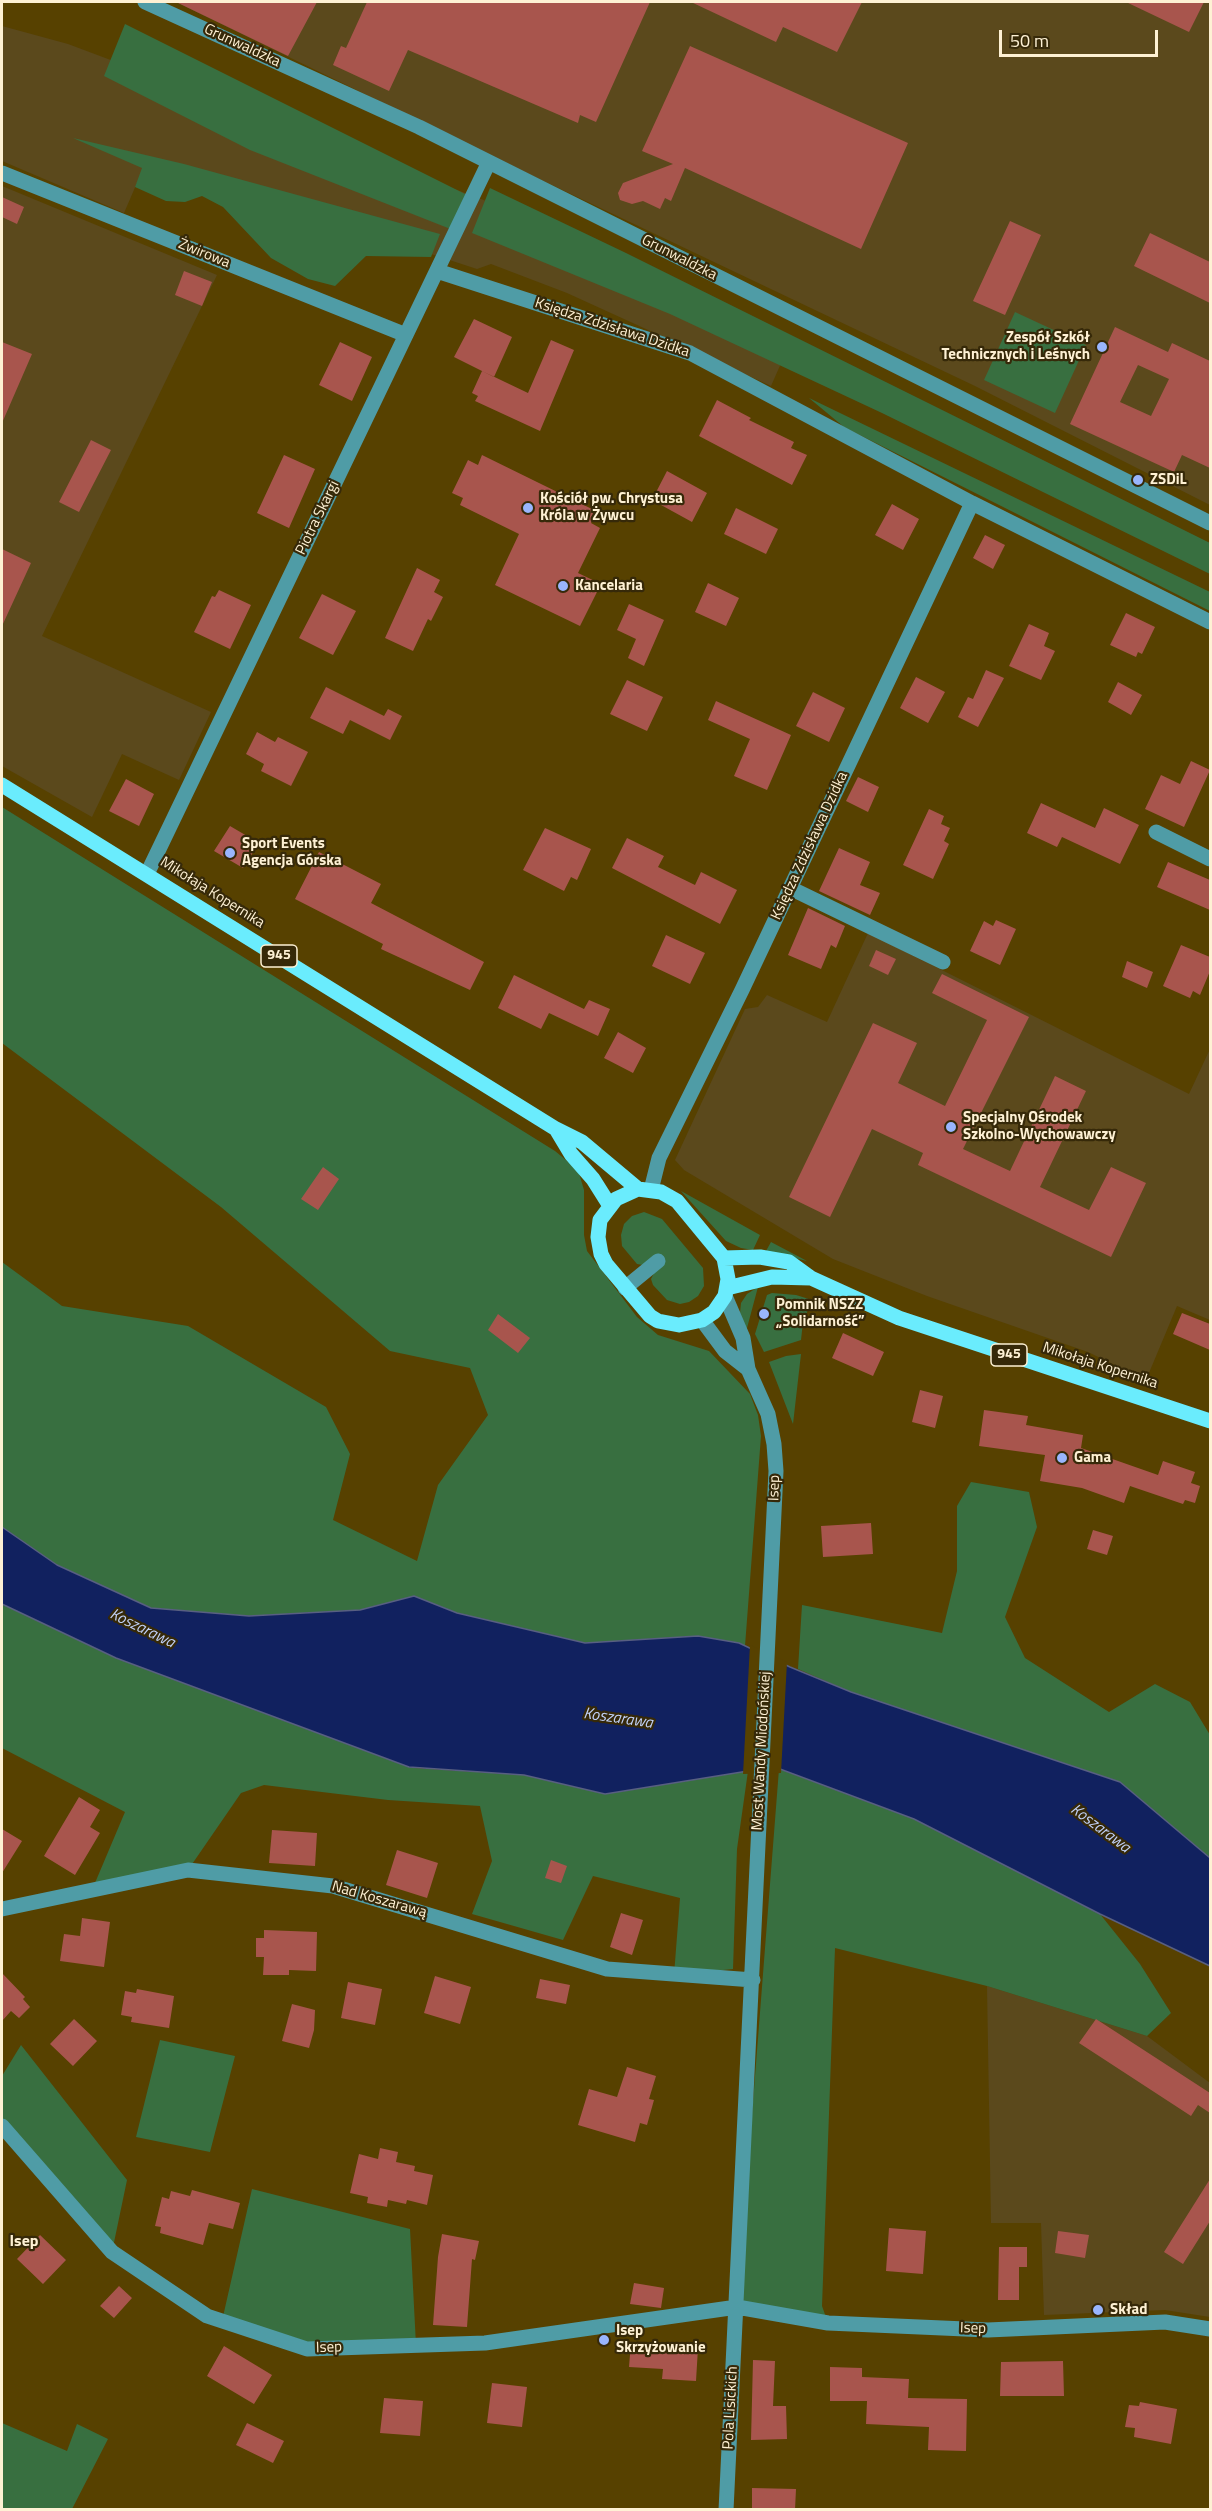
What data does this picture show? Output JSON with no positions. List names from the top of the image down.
{
  "streets": {
    "main road": ["Mikołaja Kopernika", "945"],
    "street": [
      "Grunwaldzka",
      "Żwirowa",
      "Księdza Zdzisława Dzidka",
      "Piotra Skargi",
      "Isep",
      "Most Wandy Miodońskiej",
      "Nad Koszarawą",
      "Pola Lisickich"
    ]
  },
  "crossings": [
    ["Grunwaldzka", "Piotra Skargi"],
    ["Żwirowa", "Piotra Skargi"],
    ["Księdza Zdzisława Dzidka", "Piotra Skargi"],
    ["Księdza Zdzisława Dzidka", "Mikołaja Kopernika"],
    ["Księdza Zdzisława Dzidka", "945"],
    ["Księdza Zdzisława Dzidka", "Isep"],
    ["Piotra Skargi", "Mikołaja Kopernika"],
    ["Mikołaja Kopernika", "945"],
    ["Mikołaja Kopernika", "Isep"],
    ["945", "Isep"],
    ["Isep", "Most Wandy Miodońskiej"],
    ["Isep", "Pola Lisickich"],
    ["Most Wandy Miodońskiej", "Nad Koszarawą"]
  ],
  "districts": ["Isep"],
  "water": ["Koszarawa"],
  "places": [
    "Zespół Szkół Technicznych i Leśnych",
    "ZSDiL",
    "Kościół pw. Chrystusa Króla w Żywcu",
    "Kancelaria",
    "Sport Events Agencja Górska",
    "Specjalny Ośrodek Szkolno-Wychowawczy",
    "Pomnik NSZZ „Solidarność”",
    "Gama",
    "Skład",
    "Isep Skrzyżowanie"
  ],
  "scale_bar": "50 m"
}
